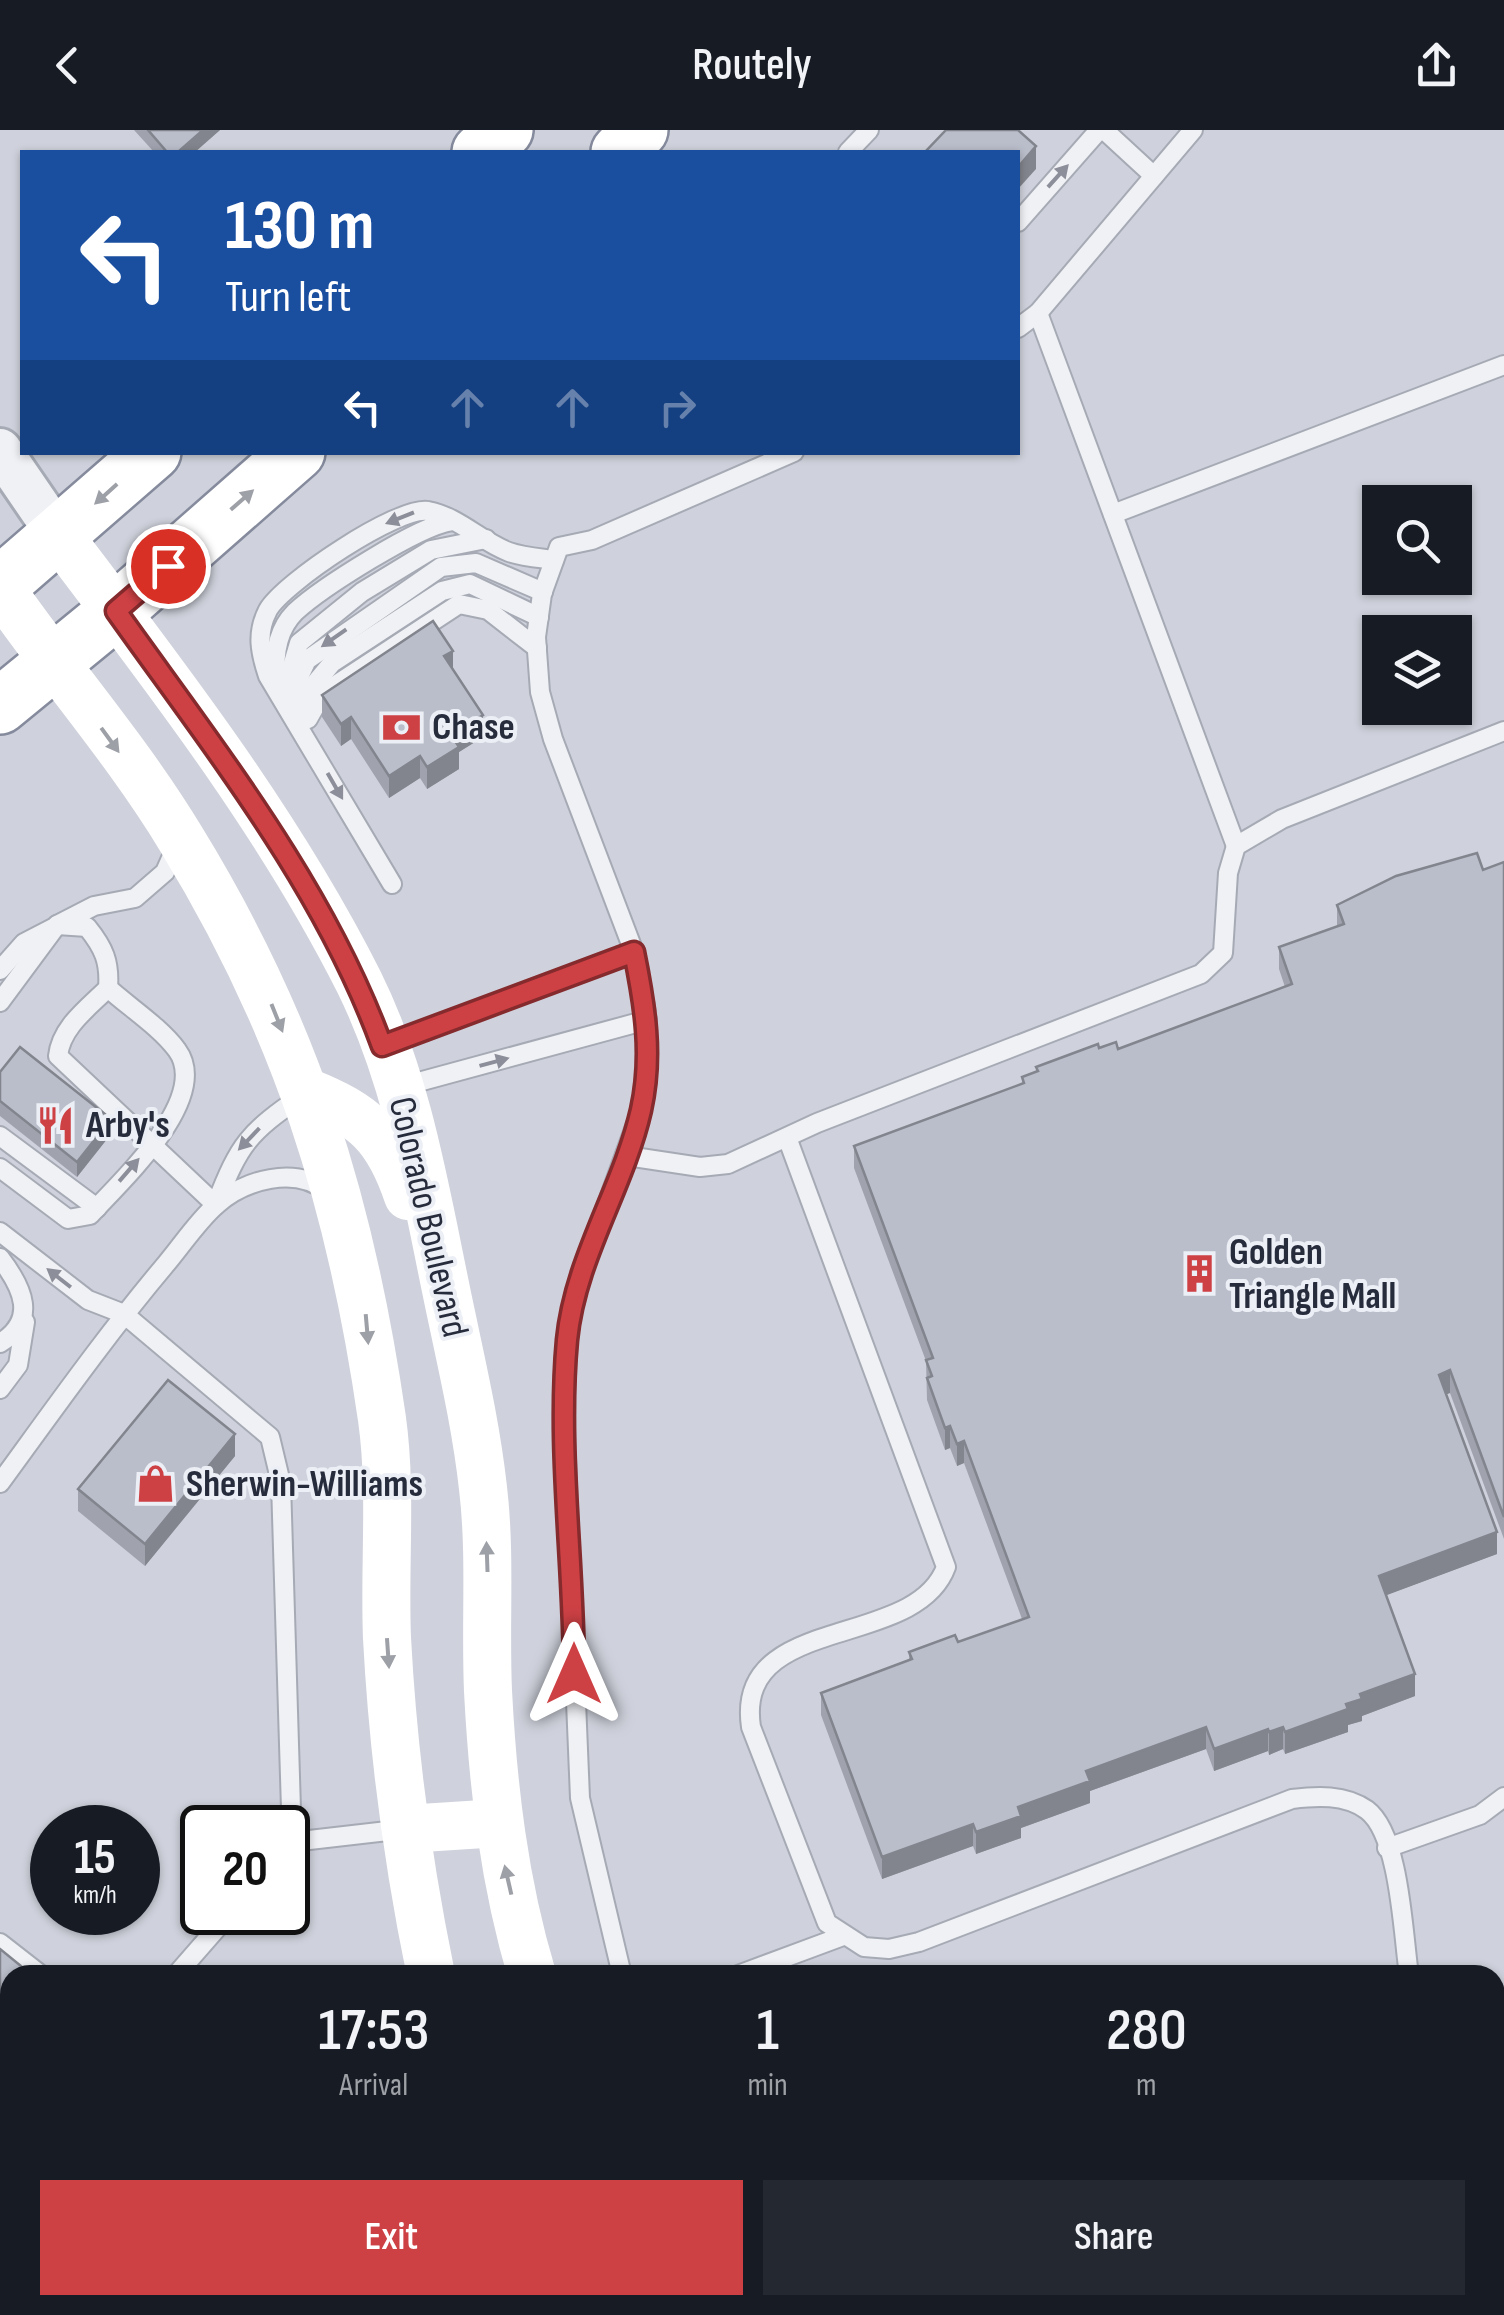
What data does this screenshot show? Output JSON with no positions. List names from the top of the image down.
{
  "streets": {
    "main road": ["Colorado Boulevard"]
  },
  "places": {
    "bank": ["Chase"],
    "restaurant": ["Arby's"],
    "building": ["Golden Triangle Mall"],
    "shop": ["Sherwin-Williams"]
  },
  "page": {
    "header": "Routely",
    "turn": ["130 m", "Turn left"],
    "speed": "15 km/h",
    "limit": "20",
    "eta": [
      "17:53",
      "Arrival",
      "1",
      "min",
      "280",
      "m"
    ],
    "buttons": ["Exit", "Share"]
  }
}
